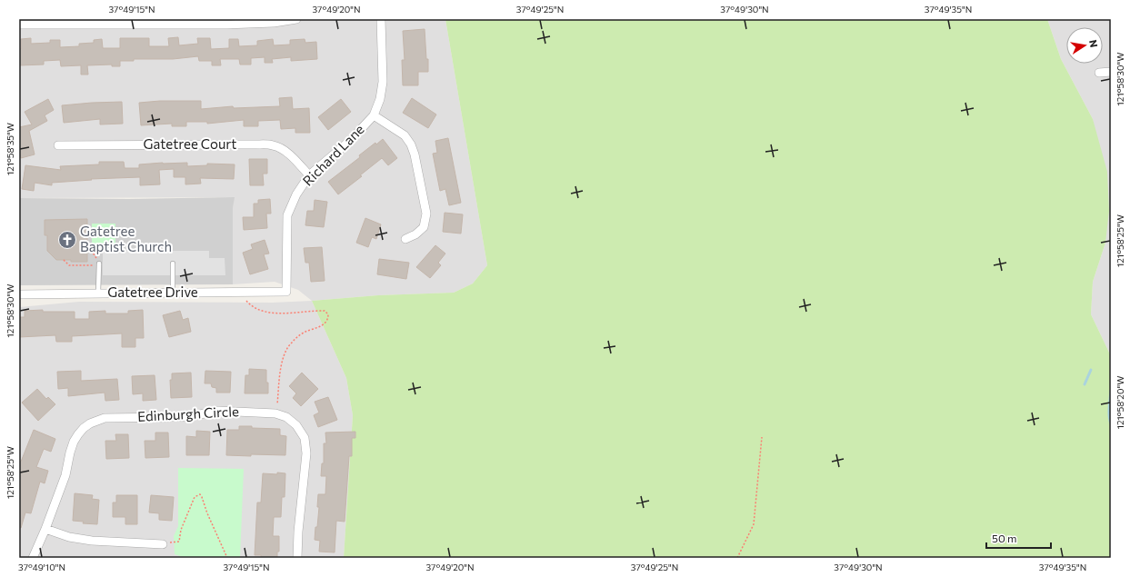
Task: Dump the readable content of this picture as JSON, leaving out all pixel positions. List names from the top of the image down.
{
  "streets": {
    "street": [
      "Gatetree Court",
      "Richard Lane",
      "Gatetree Drive",
      "Edinburgh Circle"
    ]
  },
  "crossings": [
    ["Gatetree Court", "Richard Lane"],
    ["Richard Lane", "Gatetree Drive"]
  ],
  "places": {
    "church": ["Gatetree Baptist Church"]
  },
  "scale_bar": "50 m",
  "north": "right",
  "coordinates": [
    "37°49'15\"N",
    "37°49'20\"N",
    "37°49'25\"N",
    "37°49'30\"N",
    "37°49'35\"N",
    "121°58'30\"W",
    "121°58'35\"W",
    "121°58'25\"W",
    "121°58'20\"W",
    "37°49'10\"N"
  ]
}
